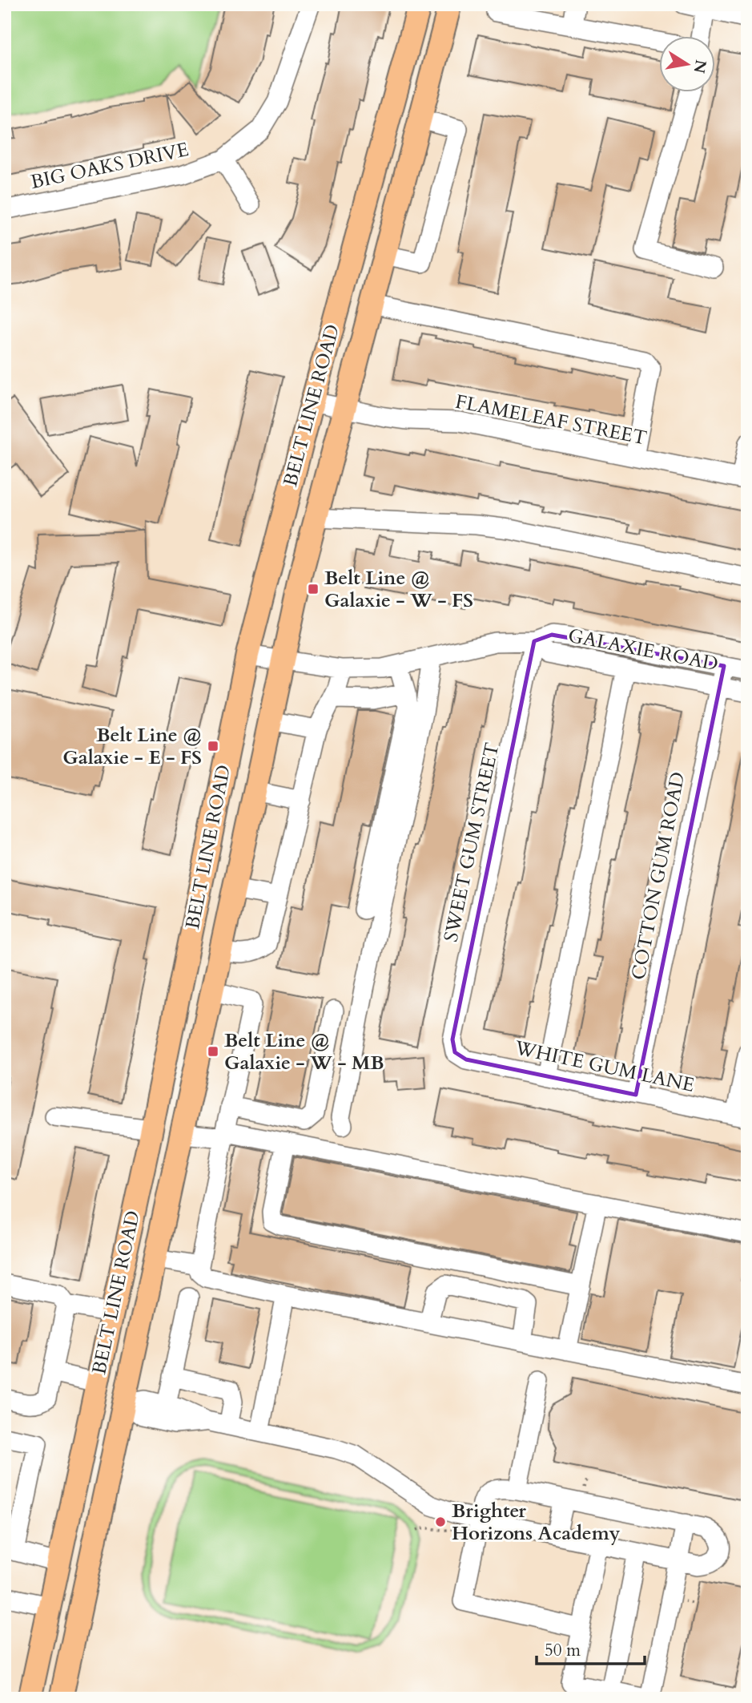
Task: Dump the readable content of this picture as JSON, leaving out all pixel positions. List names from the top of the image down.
{
  "streets": {
    "main road": ["BELT LINE ROAD"],
    "street": [
      "BIG OAKS DRIVE",
      "FLAMELEAF STREET",
      "GALAXIE ROAD",
      "SWEET GUM STREET",
      "COTTON GUM ROAD",
      "WHITE GUM LANE"
    ]
  },
  "crossings": [
    ["BELT LINE ROAD", "FLAMELEAF STREET"],
    ["BELT LINE ROAD", "GALAXIE ROAD"],
    ["GALAXIE ROAD", "SWEET GUM STREET"],
    ["GALAXIE ROAD", "COTTON GUM ROAD"],
    ["SWEET GUM STREET", "WHITE GUM LANE"],
    ["COTTON GUM ROAD", "WHITE GUM LANE"]
  ],
  "places": {
    "transit": ["Belt Line @ Galaxie - W - FS", "Belt Line @ Galaxie - E - FS", "Belt Line @ Galaxie - W - MB"],
    "other": ["Brighter Horizons Academy"]
  },
  "scale_bar": "50 m",
  "north": "right"
}
